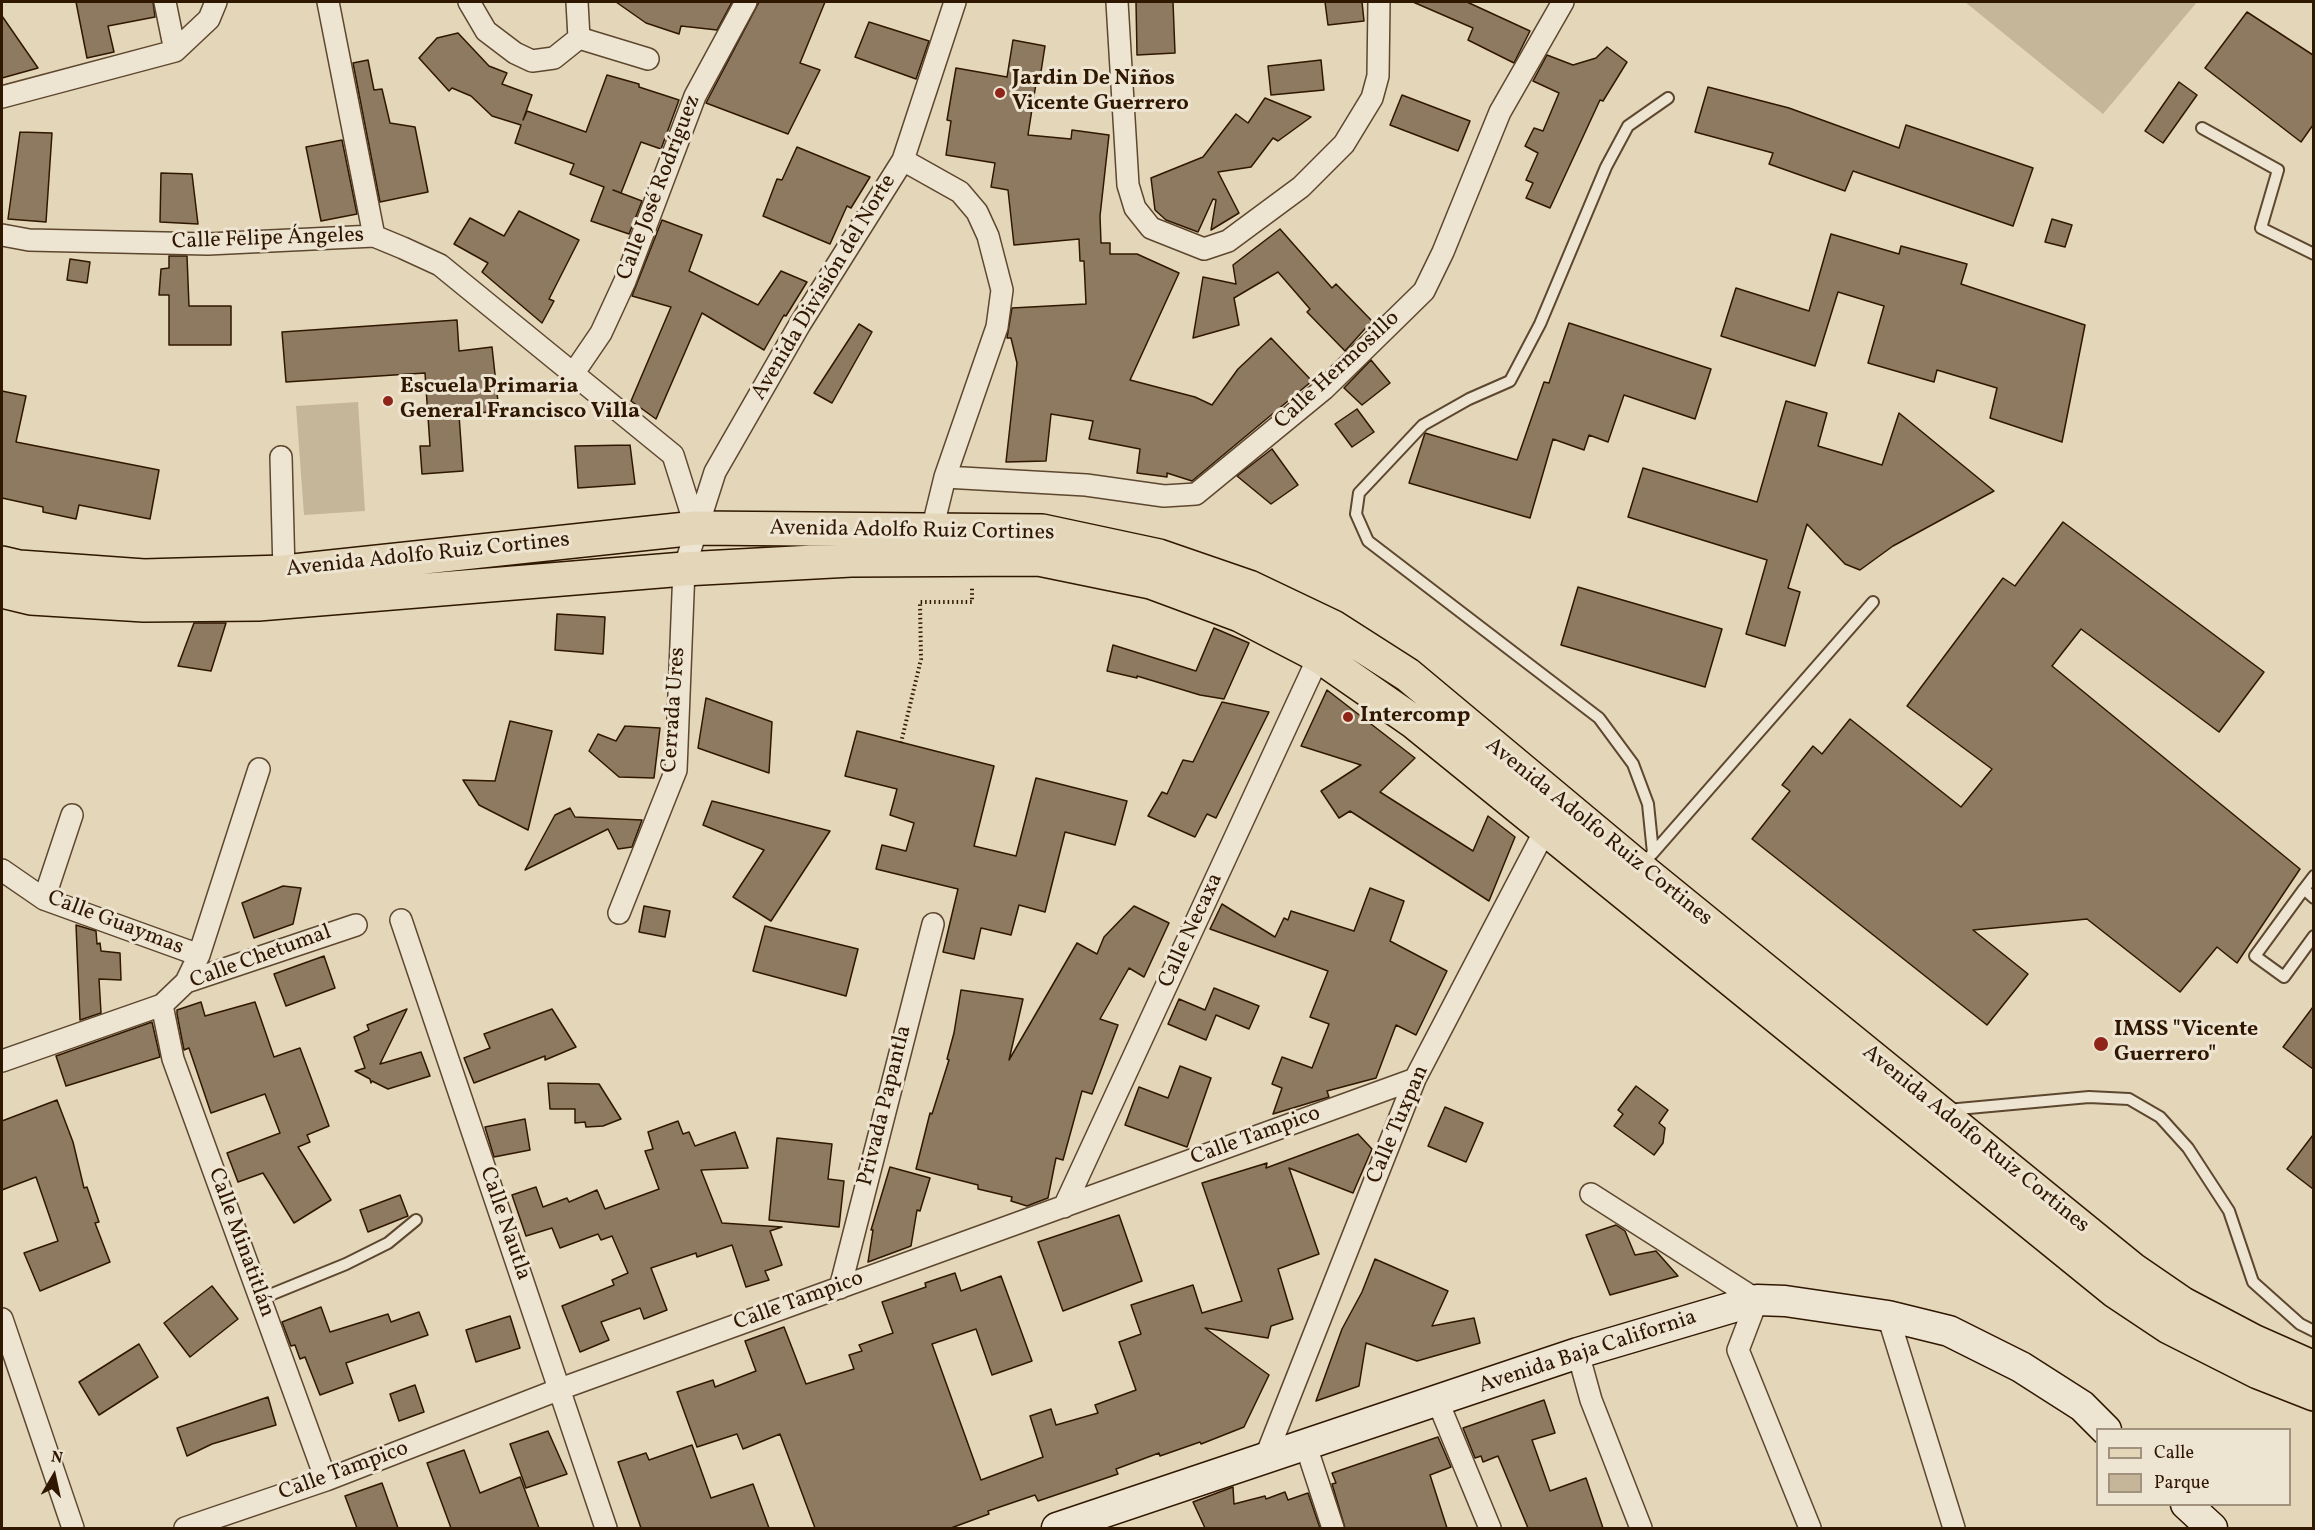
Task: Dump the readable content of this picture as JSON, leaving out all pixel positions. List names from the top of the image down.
{
  "streets": {
    "main road": ["Avenida Adolfo Ruiz Cortines", "Avenida Baja California"],
    "street": [
      "Calle José Rodríguez",
      "Calle Felipe Ángeles",
      "Avenida División del Norte",
      "Calle Hermosillo",
      "Cerrada Ures",
      "Calle Guaymas",
      "Calle Necaxa",
      "Calle Chetumal",
      "Privada Papantla",
      "Calle Tuxpan",
      "Calle Tampico",
      "Calle Nautla",
      "Calle Minatitlán"
    ]
  },
  "crossings": [
    ["Calle José Rodríguez", "Calle Felipe Ángeles"],
    ["Calle Felipe Ángeles", "Avenida División del Norte"],
    ["Calle Felipe Ángeles", "Avenida Adolfo Ruiz Cortines"],
    ["Avenida División del Norte", "Avenida Adolfo Ruiz Cortines"],
    ["Avenida División del Norte", "Cerrada Ures"],
    ["Avenida Adolfo Ruiz Cortines", "Cerrada Ures"],
    ["Avenida Adolfo Ruiz Cortines", "Calle Necaxa"],
    ["Avenida Adolfo Ruiz Cortines", "Calle Tuxpan"],
    ["Calle Necaxa", "Calle Tampico"],
    ["Calle Chetumal", "Calle Minatitlán"],
    ["Privada Papantla", "Calle Tampico"],
    ["Calle Tuxpan", "Calle Tampico"],
    ["Calle Tuxpan", "Avenida Baja California"],
    ["Calle Tampico", "Calle Nautla"],
    ["Calle Tampico", "Calle Minatitlán"]
  ],
  "places": [
    "Jardin De Niños Vicente Guerrero",
    "Escuela Primaria General Francisco Villa",
    "Intercomp",
    "IMSS \"Vicente Guerrero\""
  ],
  "legend": ["Calle", "Parque"],
  "north": "top"
}
